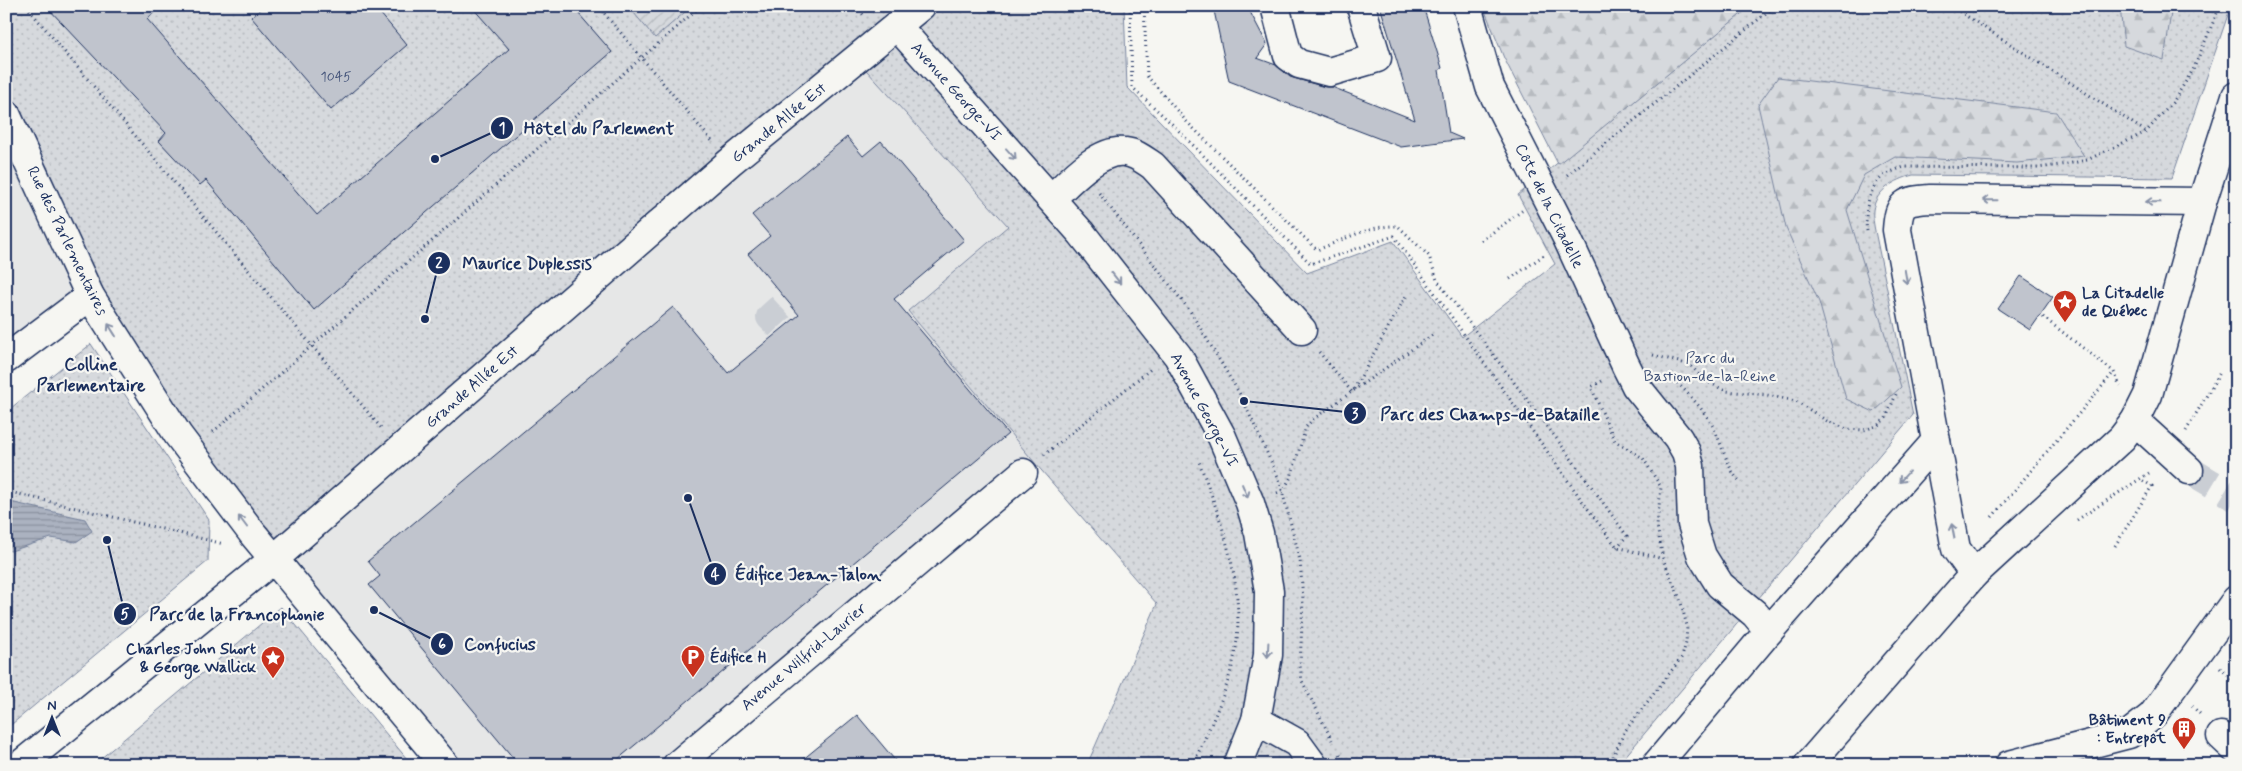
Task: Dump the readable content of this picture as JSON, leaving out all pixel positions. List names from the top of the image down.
{
  "streets": {
    "street": [
      "Avenue George-VI",
      "Grande Allée Est",
      "Côte de la Citadelle",
      "Rue des Parlementaires",
      "Avenue Wilfrid-Laurier"
    ]
  },
  "crossings": [
    ["Avenue George-VI", "Grande Allée Est"],
    ["Grande Allée Est", "Rue des Parlementaires"]
  ],
  "one_way": ["Avenue George-VI", "Rue des Parlementaires"],
  "districts": ["Colline Parlementaire"],
  "parks": ["Parc du Bastion-de-la-Reine"],
  "places": {
    "other": [
      "Hôtel du Parlement",
      "Maurice Duplessis",
      "Parc des Champs-de-Bataille",
      "Édifice Jean-Talon",
      "Parc de la Francophonie",
      "Confucius"
    ],
    "place": ["La Citadelle de Québec", "Charles John Short & George Wallick"],
    "parking": ["Édifice H"],
    "building": ["Bâtiment 9 : Entrepôt"]
  },
  "house_numbers": ["1045"],
  "north": "top"
}
